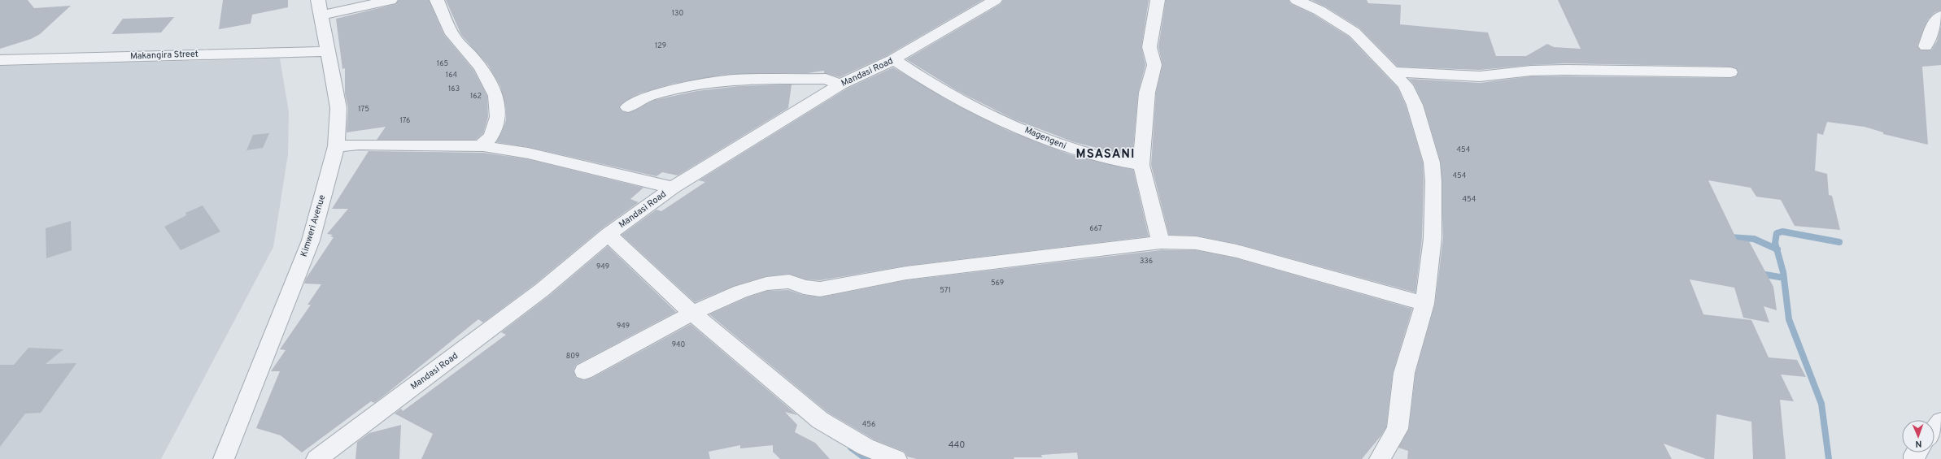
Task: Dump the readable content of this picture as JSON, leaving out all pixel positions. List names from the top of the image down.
{
  "streets": {
    "street": [
      "Makangira Street",
      "Mandasi Road",
      "Magengeni",
      "Kimweri Avenue"
    ]
  },
  "crossings": [
    ["Makangira Street", "Kimweri Avenue"],
    ["Mandasi Road", "Magengeni"]
  ],
  "districts": ["MSASANI"],
  "house_numbers": [
    "130",
    "129",
    "165",
    "164",
    "163",
    "162",
    "175",
    "176",
    "454",
    "454",
    "454",
    "667",
    "336",
    "949",
    "569",
    "571",
    "949",
    "940",
    "809",
    "456",
    "440"
  ],
  "north": "bottom"
}
